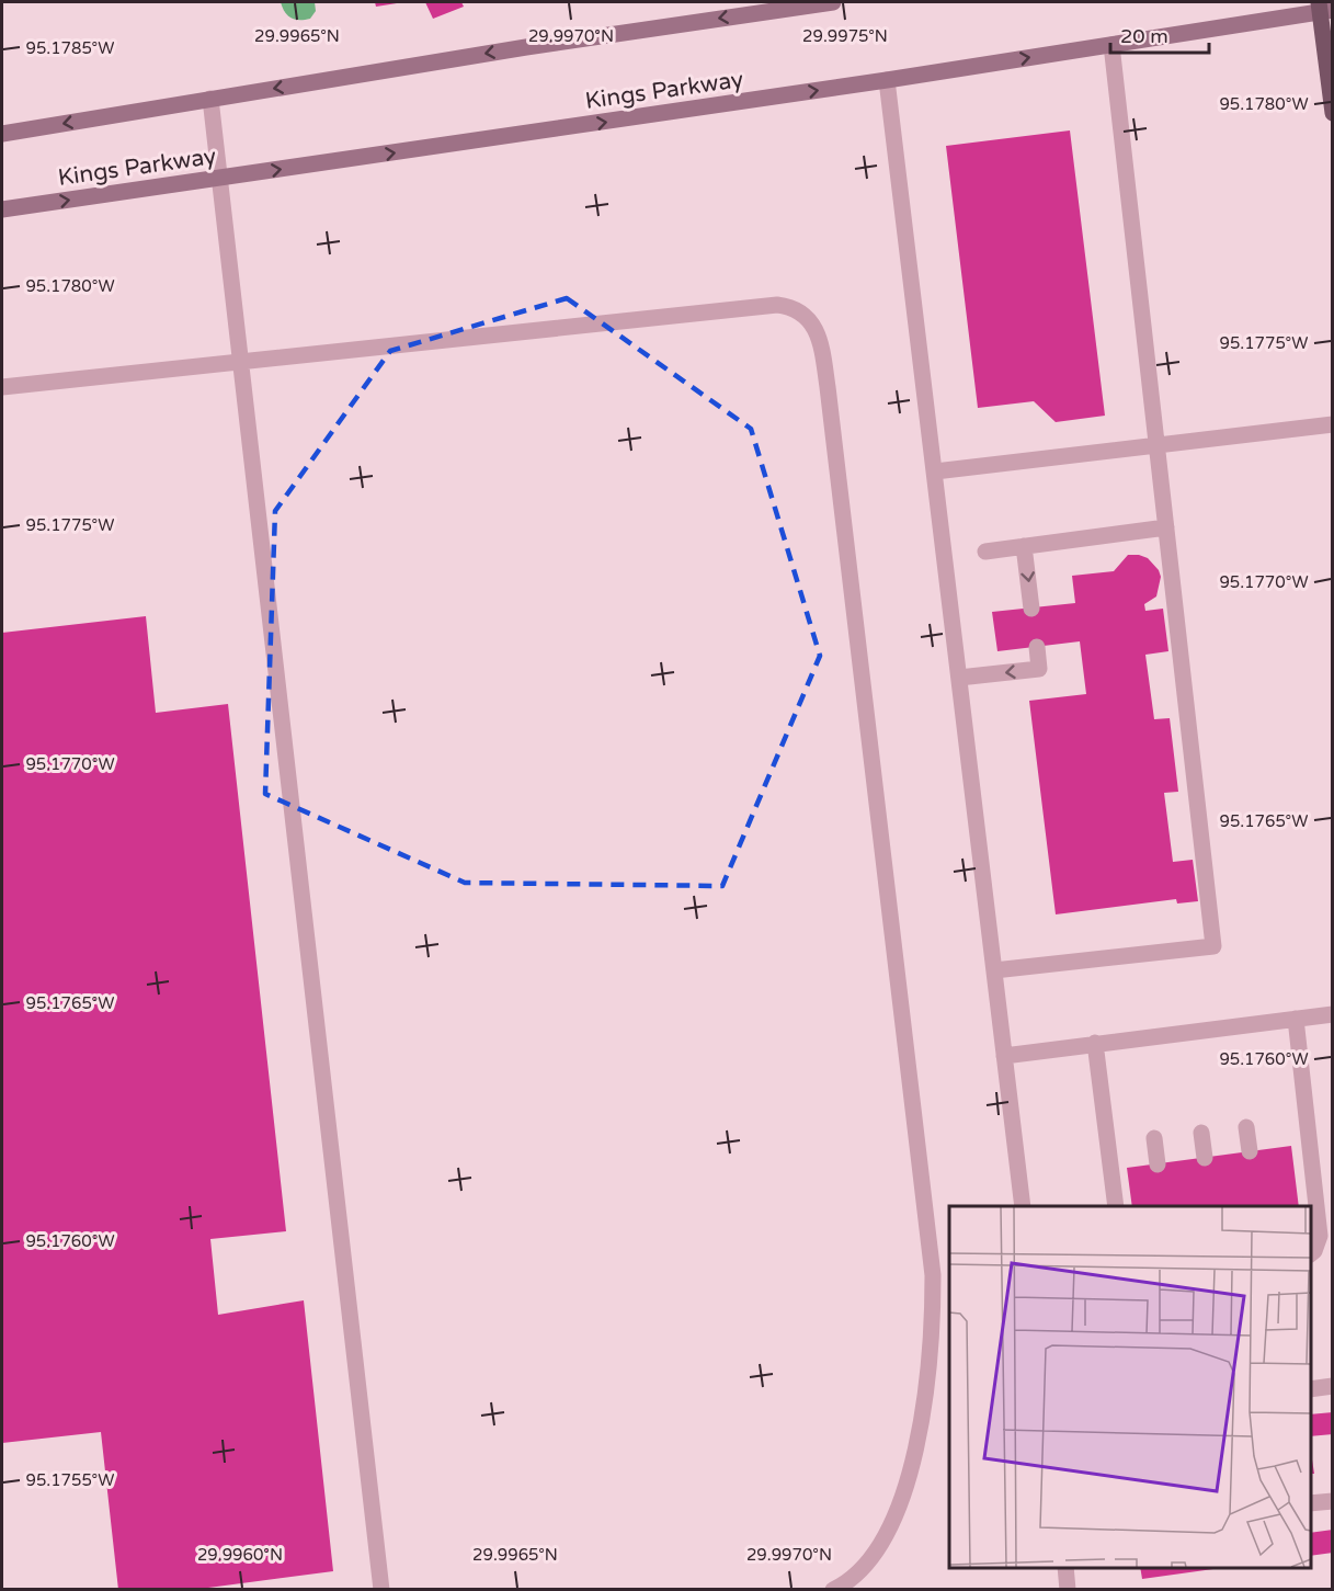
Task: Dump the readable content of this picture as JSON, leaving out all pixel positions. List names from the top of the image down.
{
  "streets": {
    "street": ["Kings Parkway"]
  },
  "scale_bar": "20 m",
  "coordinates": [
    "29.9965°N",
    "29.9970°N",
    "29.9975°N",
    "95.1785°W",
    "95.1780°W",
    "95.1775°W",
    "95.1770°W",
    "95.1765°W",
    "95.1760°W",
    "95.1755°W",
    "29.9960°N"
  ]
}
